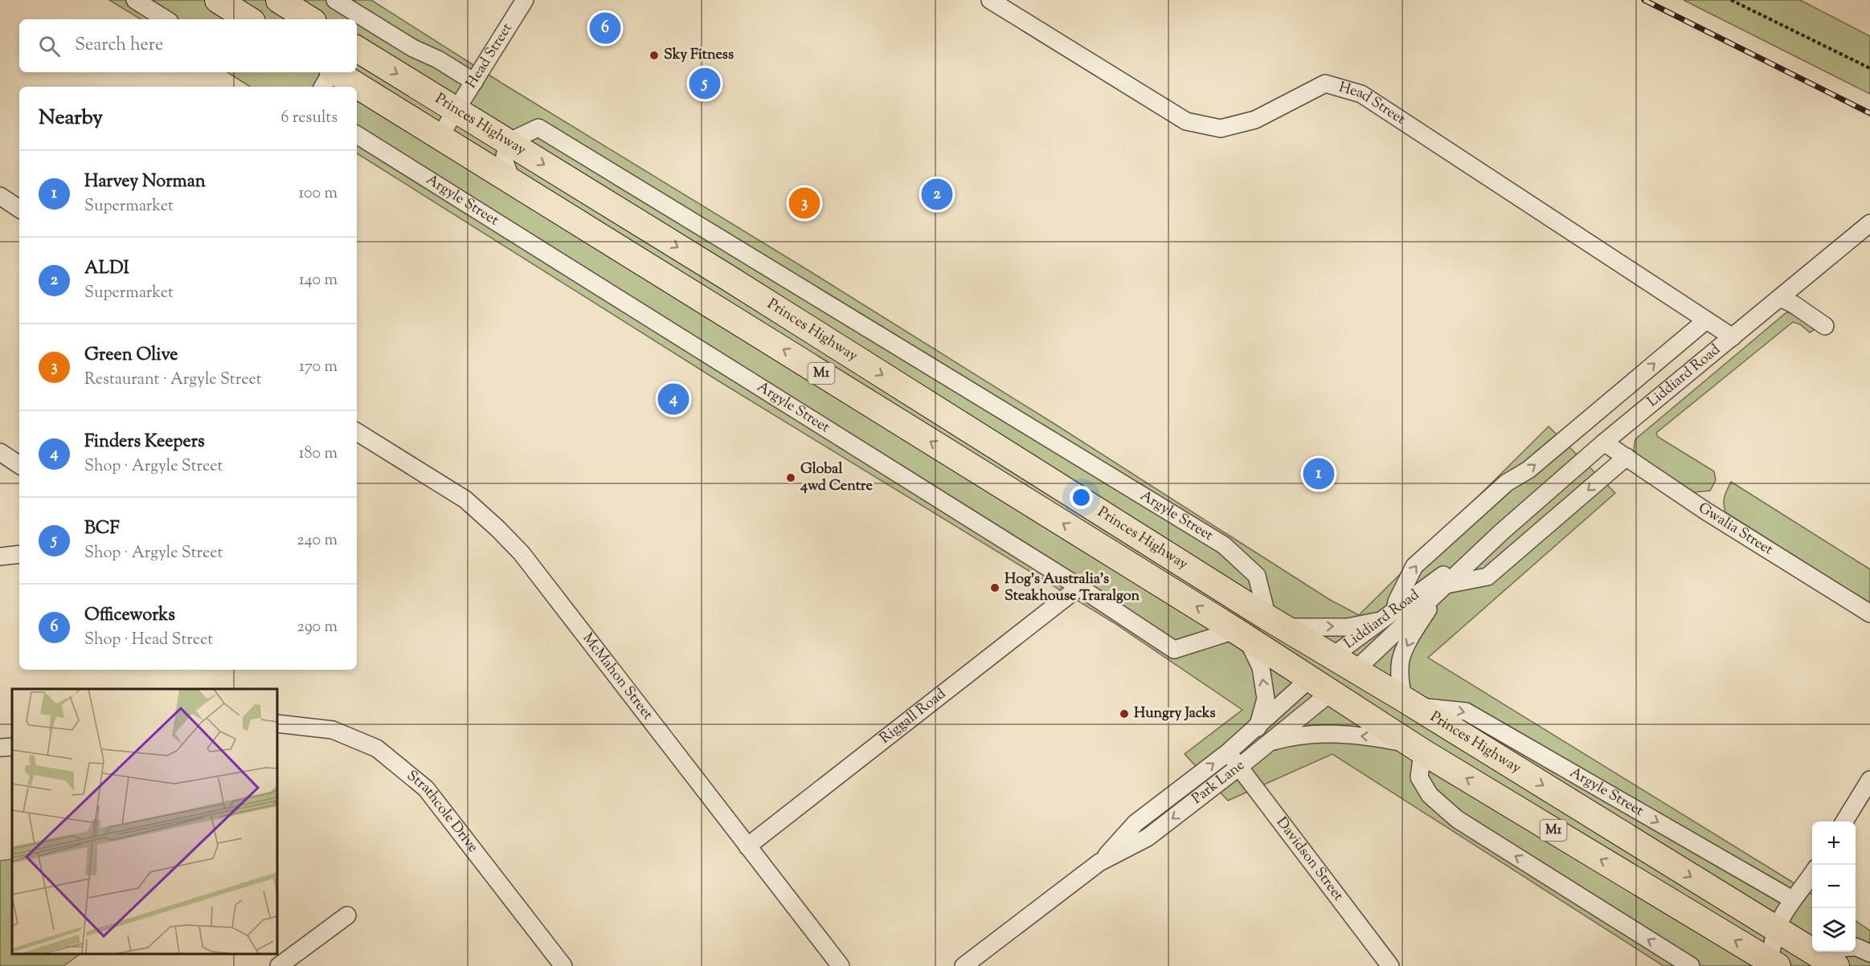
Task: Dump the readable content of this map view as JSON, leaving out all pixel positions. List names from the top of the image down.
{
  "streets": {
    "highway": ["Princes Highway", "M1"],
    "street": [
      "Head Street",
      "Argyle Street",
      "Liddiard Road",
      "Gwalia Street",
      "McMahon Street",
      "Riggall Road",
      "Park Lane",
      "Strathcole Drive",
      "Davidson Street"
    ]
  },
  "crossings": [
    ["Head Street", "Princes Highway"],
    ["Head Street", "Liddiard Road"],
    ["Princes Highway", "Argyle Street"],
    ["Princes Highway", "Liddiard Road"],
    ["Princes Highway", "Park Lane"],
    ["Argyle Street", "Riggall Road"],
    ["Liddiard Road", "Gwalia Street"],
    ["McMahon Street", "Riggall Road"],
    ["Park Lane", "Davidson Street"]
  ],
  "places": [
    "Sky Fitness",
    "Global 4wd Centre",
    "Hog's Australia's Steakhouse Traralgon",
    "Hungry Jacks"
  ],
  "page": {
    "pins": [
      "6",
      "5",
      "2",
      "3",
      "4",
      "1"
    ],
    "search": "Search here",
    "heading": ["Nearby", "6 results"],
    "list": [
      {
        "mark": "1",
        "name": "Harvey Norman",
        "note": "Supermarket",
        "value": "100 m"
      },
      {
        "mark": "2",
        "name": "ALDI",
        "note": "Supermarket",
        "value": "140 m"
      },
      {
        "mark": "3",
        "name": "Green Olive",
        "note": "Restaurant · Argyle Street",
        "value": "170 m"
      },
      {
        "mark": "4",
        "name": "Finders Keepers",
        "note": "Shop · Argyle Street",
        "value": "180 m"
      },
      {
        "mark": "5",
        "name": "BCF",
        "note": "Shop · Argyle Street",
        "value": "240 m"
      },
      {
        "mark": "6",
        "name": "Officeworks",
        "note": "Shop · Head Street",
        "value": "290 m"
      }
    ],
    "map_buttons": ["+", "−"]
  }
}
